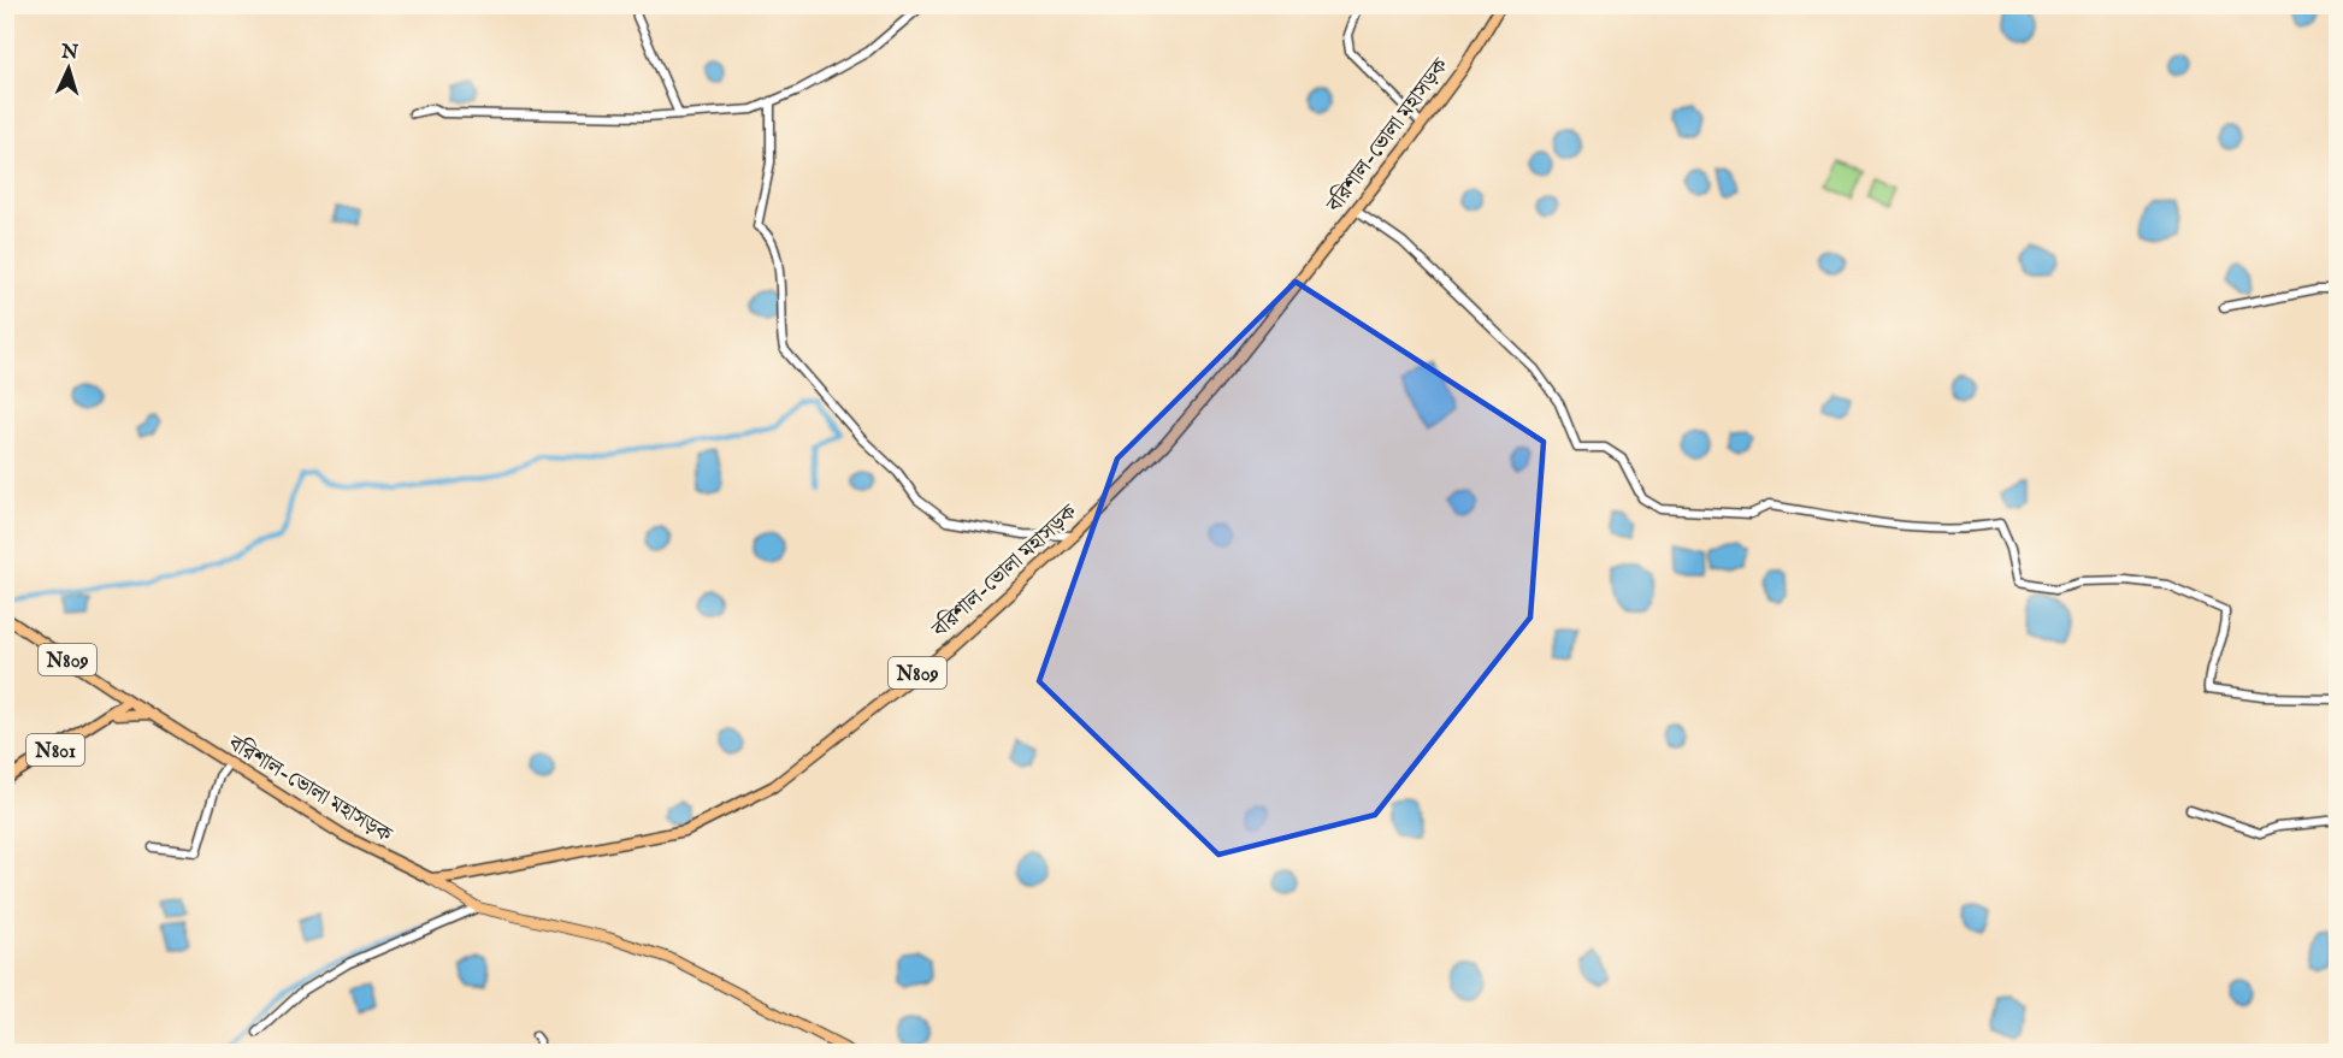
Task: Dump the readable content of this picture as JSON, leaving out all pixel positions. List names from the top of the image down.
{
  "streets": {
    "highway": ["বরিশাল-ভোলা মহাসড়ক", "N809", "N801"]
  },
  "crossings": [
    ["বরিশাল-ভোলা মহাসড়ক", "N801"]
  ],
  "north": "top"
}
